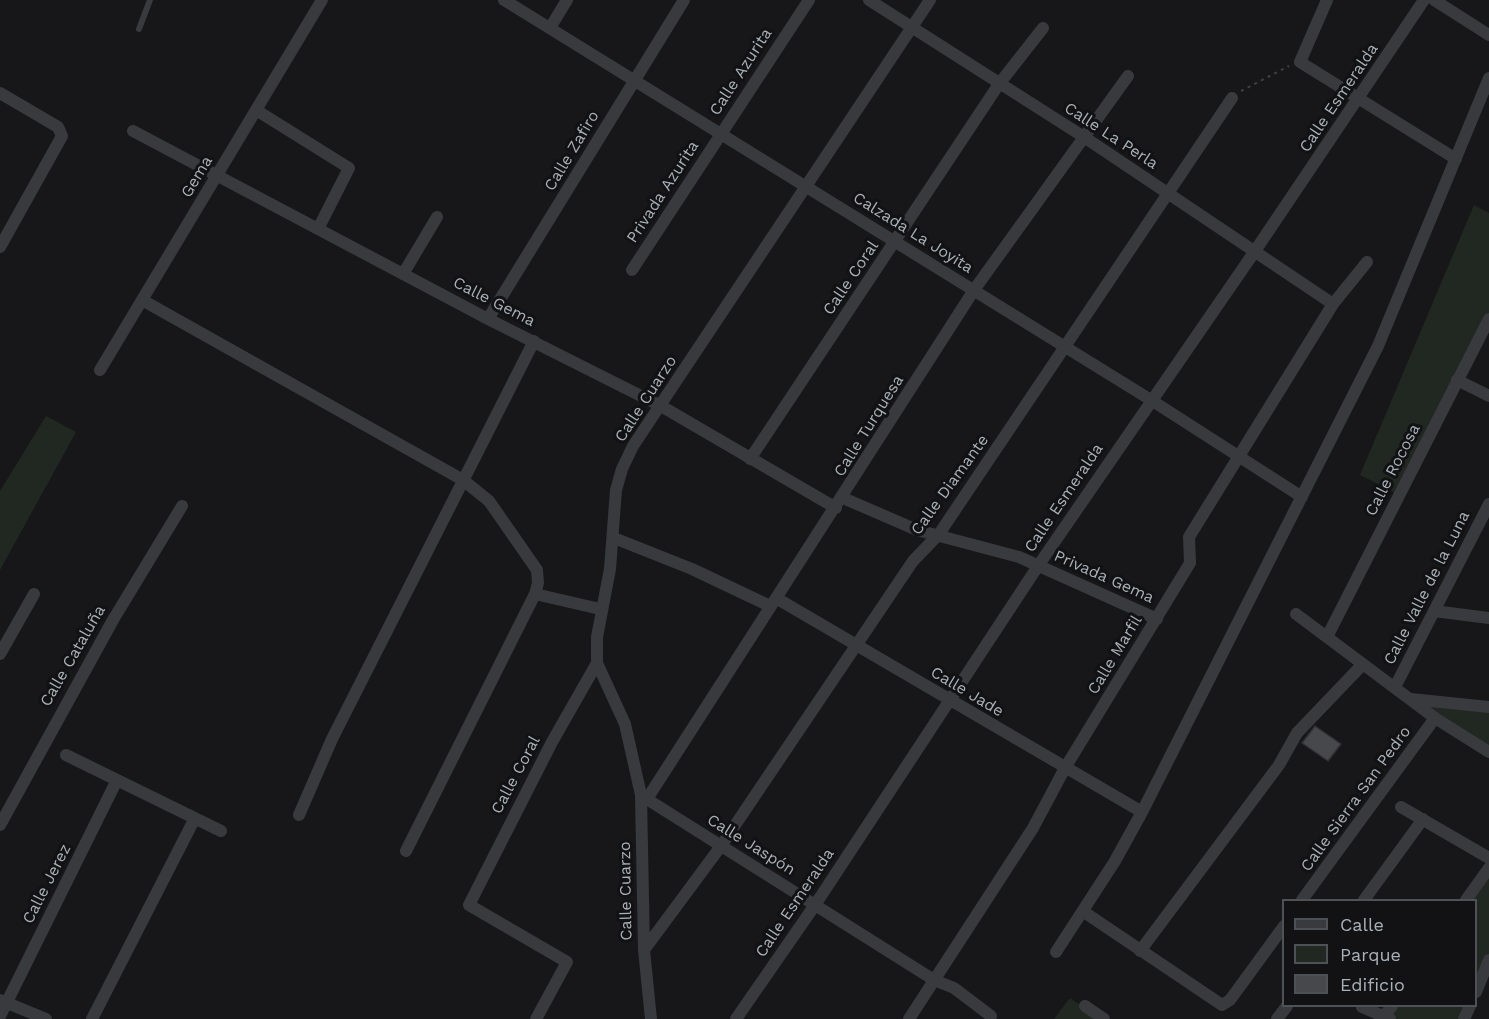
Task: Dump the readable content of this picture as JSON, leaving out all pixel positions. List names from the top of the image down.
{
  "streets": {
    "street": [
      "Calle Azurita",
      "Calle Esmeralda",
      "Calle La Perla",
      "Calle Zafiro",
      "Gema",
      "Privada Azurita",
      "Calzada La Joyita",
      "Calle Coral",
      "Calle Gema",
      "Calle Cuarzo",
      "Calle Turquesa",
      "Calle Rocosa",
      "Calle Diamante",
      "Privada Gema",
      "Calle Valle de la Luna",
      "Calle Marfil",
      "Calle Cataluña",
      "Calle Jade",
      "Calle Sierra San Pedro",
      "Calle Jaspón",
      "Calle Jerez"
    ]
  },
  "crossings": [
    ["Calle Azurita", "Privada Azurita"],
    ["Calle Azurita", "Calzada La Joyita"],
    ["Calle Esmeralda", "Calle La Perla"],
    ["Calle Esmeralda", "Calzada La Joyita"],
    ["Calle Esmeralda", "Calle Gema"],
    ["Calle Esmeralda", "Privada Gema"],
    ["Calle Esmeralda", "Calle Jade"],
    ["Calle Esmeralda", "Calle Jaspón"],
    ["Calle La Perla", "Calle Coral"],
    ["Calle La Perla", "Calle Cuarzo"],
    ["Calle La Perla", "Calle Turquesa"],
    ["Calle La Perla", "Calle Diamante"],
    ["Calle La Perla", "Calle Marfil"],
    ["Calle Zafiro", "Calzada La Joyita"],
    ["Calle Zafiro", "Calle Gema"],
    ["Gema", "Calle Gema"],
    ["Privada Azurita", "Calzada La Joyita"],
    ["Calzada La Joyita", "Calle Coral"],
    ["Calzada La Joyita", "Calle Cuarzo"],
    ["Calzada La Joyita", "Calle Turquesa"],
    ["Calzada La Joyita", "Calle Diamante"],
    ["Calzada La Joyita", "Calle Marfil"],
    ["Calle Coral", "Calle Gema"],
    ["Calle Coral", "Calle Cuarzo"],
    ["Calle Gema", "Calle Cuarzo"],
    ["Calle Gema", "Calle Turquesa"],
    ["Calle Gema", "Calle Diamante"],
    ["Calle Gema", "Privada Gema"],
    ["Calle Cuarzo", "Calle Turquesa"],
    ["Calle Cuarzo", "Calle Diamante"],
    ["Calle Cuarzo", "Calle Jade"],
    ["Calle Cuarzo", "Calle Jaspón"],
    ["Calle Turquesa", "Calle Jade"],
    ["Calle Turquesa", "Calle Jaspón"],
    ["Calle Diamante", "Calle Jade"],
    ["Calle Diamante", "Calle Jaspón"],
    ["Privada Gema", "Calle Marfil"],
    ["Calle Marfil", "Calle Jade"],
    ["Calle Marfil", "Calle Jaspón"]
  ],
  "legend": ["Calle", "Parque", "Edificio"]
}
